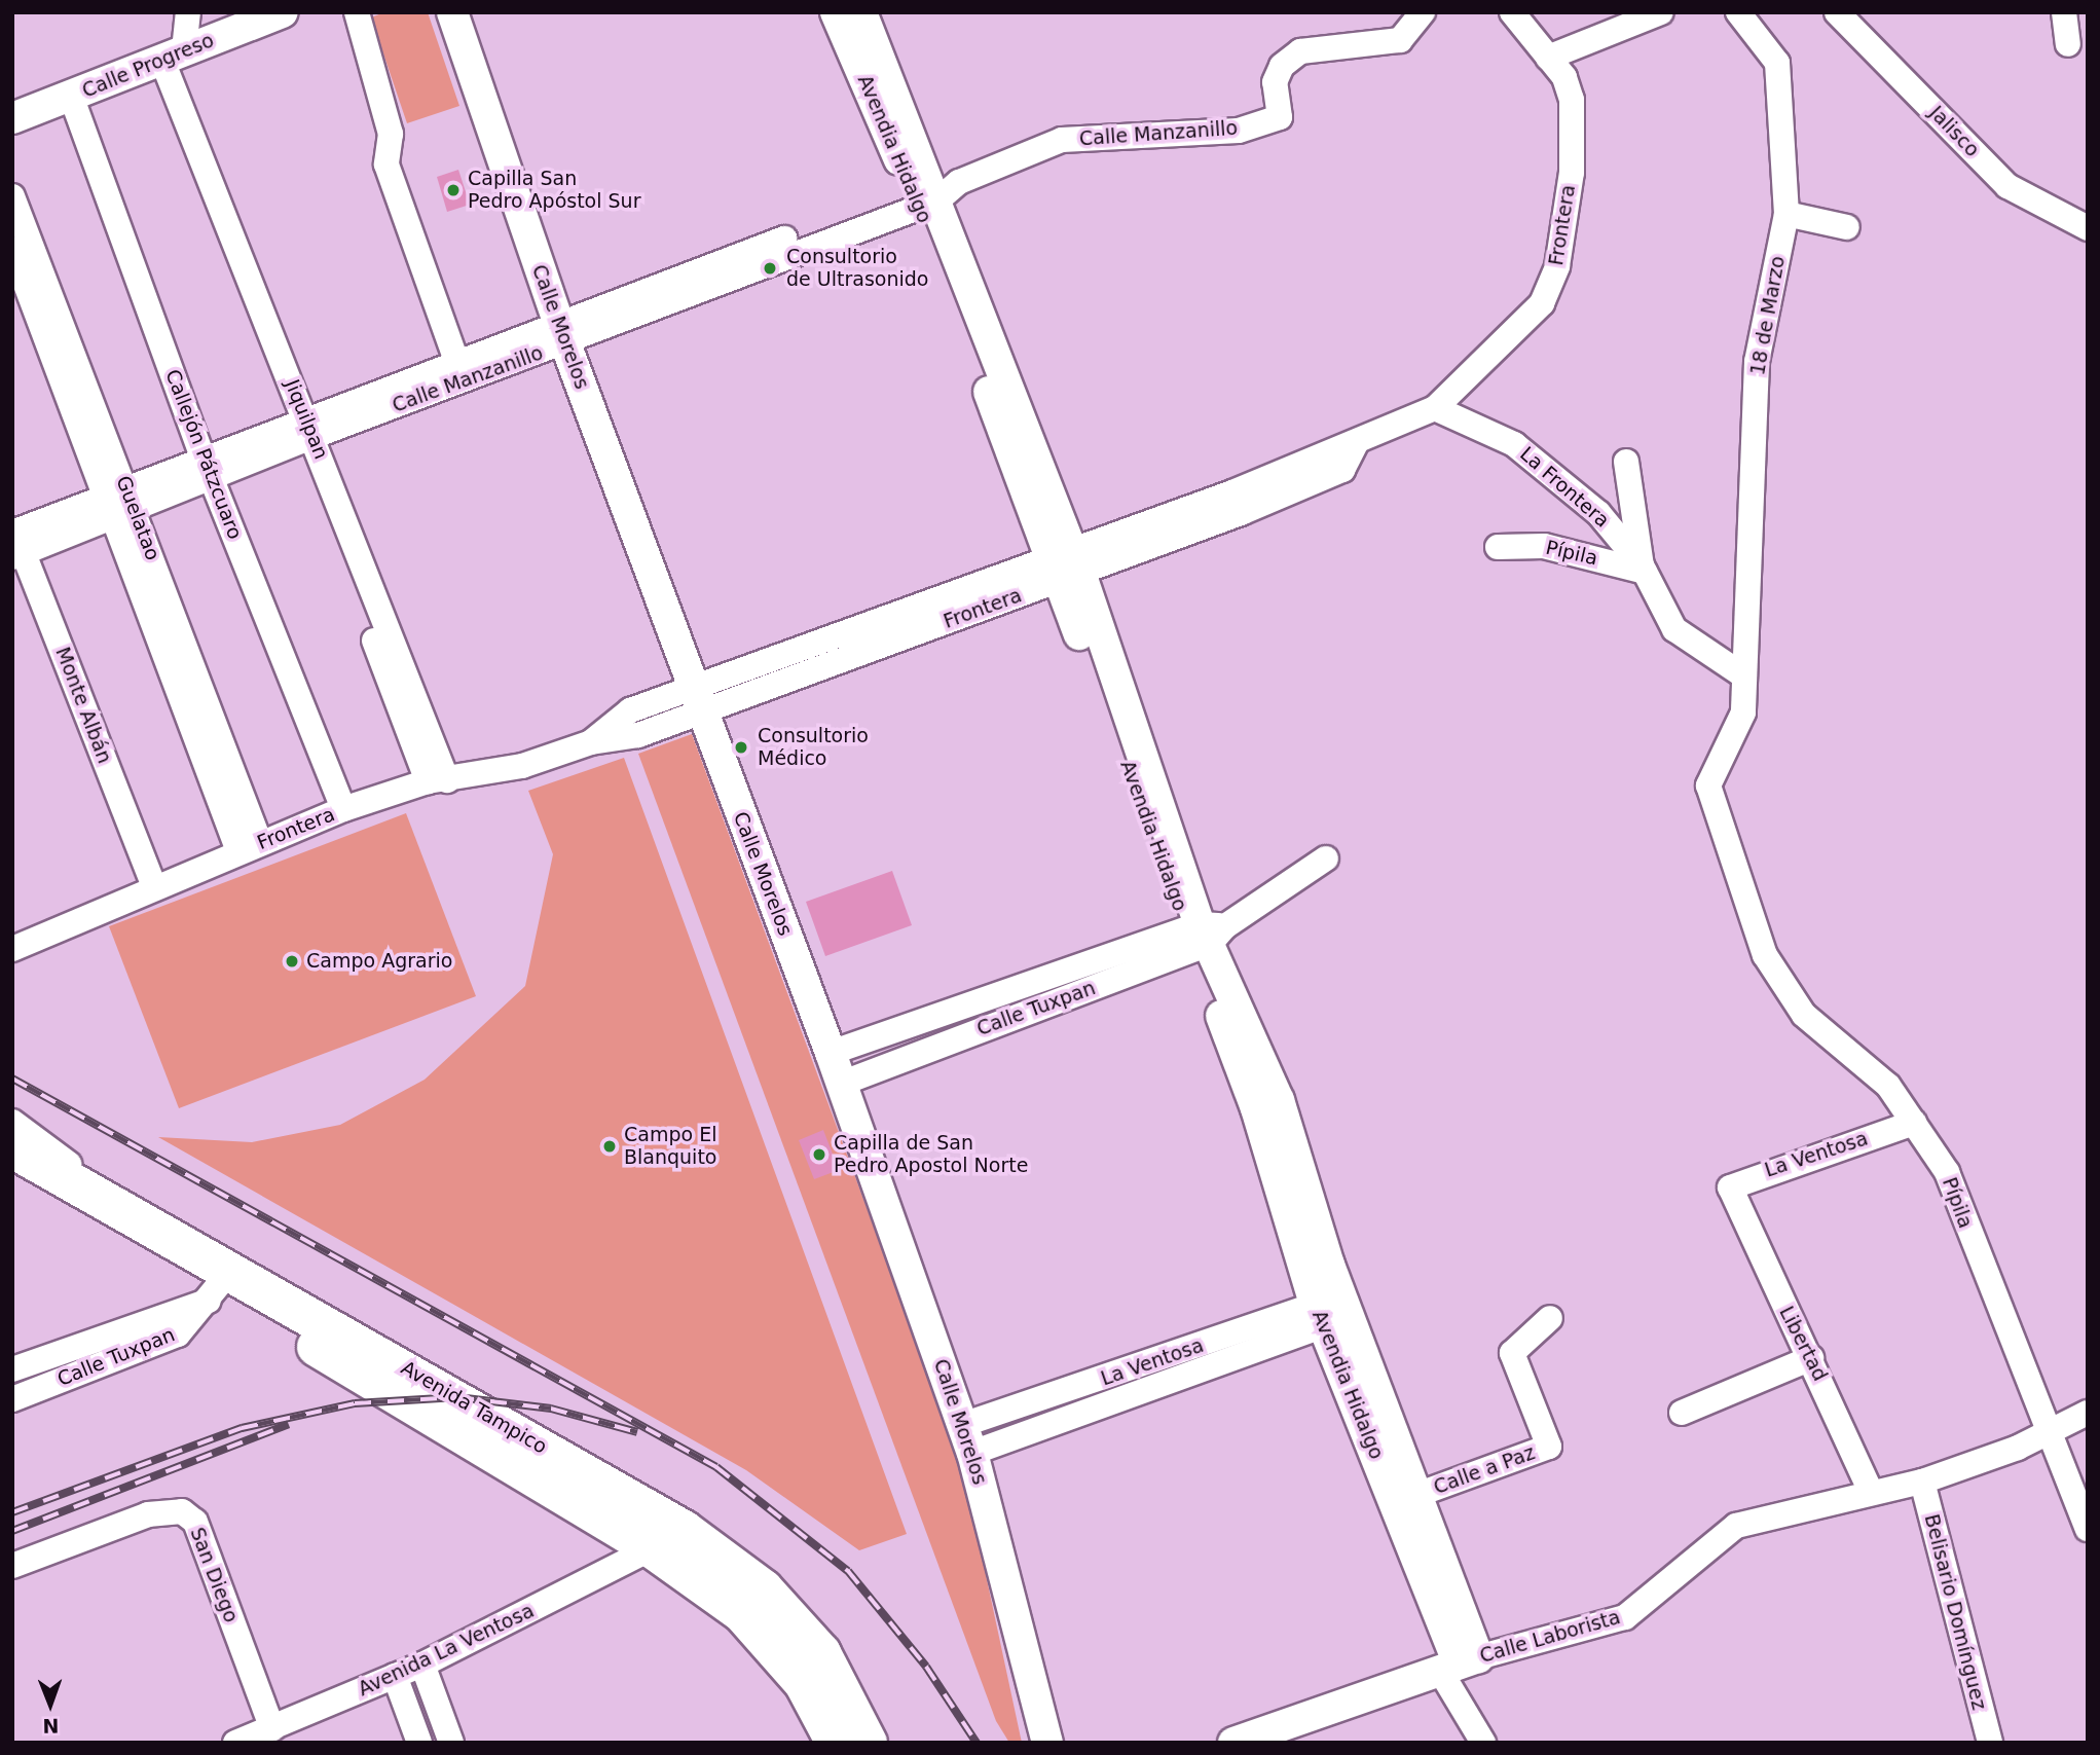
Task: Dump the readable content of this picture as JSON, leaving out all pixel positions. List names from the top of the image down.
{
  "streets": {
    "main road": ["Avenida Tampico"],
    "street": [
      "Calle Progreso",
      "Jalisco",
      "Calle Manzanillo",
      "Avendia Hidalgo",
      "Frontera",
      "18 de Marzo",
      "Calle Morelos",
      "Jiquilpan",
      "Callejón Pátzcuaro",
      "La Frontera",
      "Guelatao",
      "Pípila",
      "Monte Albán",
      "Calle Tuxpan",
      "La Ventosa",
      "Libertad",
      "Calle a Paz",
      "San Diego",
      "Belisario Domínguez",
      "Calle Laborista",
      "Avenida La Ventosa"
    ]
  },
  "crossings": [
    ["Calle Progreso", "Jiquilpan"],
    ["Calle Progreso", "Callejón Pátzcuaro"],
    ["Calle Manzanillo", "Avendia Hidalgo"],
    ["Calle Manzanillo", "Calle Morelos"],
    ["Calle Manzanillo", "Jiquilpan"],
    ["Calle Manzanillo", "Callejón Pátzcuaro"],
    ["Calle Manzanillo", "Guelatao"],
    ["Calle Manzanillo", "Monte Albán"],
    ["Avendia Hidalgo", "Frontera"],
    ["Avendia Hidalgo", "Calle Tuxpan"],
    ["Avendia Hidalgo", "La Ventosa"],
    ["Avendia Hidalgo", "Calle a Paz"],
    ["Avendia Hidalgo", "Calle Laborista"],
    ["Frontera", "Calle Morelos"],
    ["Frontera", "Jiquilpan"],
    ["Frontera", "Callejón Pátzcuaro"],
    ["Frontera", "La Frontera"],
    ["Frontera", "Guelatao"],
    ["Frontera", "Monte Albán"],
    ["18 de Marzo", "Pípila"],
    ["Calle Morelos", "Calle Tuxpan"],
    ["Calle Morelos", "La Ventosa"],
    ["La Frontera", "Pípila"],
    ["Pípila", "La Ventosa"],
    ["Pípila", "Calle Laborista"],
    ["Calle Tuxpan", "Avenida Tampico"],
    ["La Ventosa", "Libertad"],
    ["Libertad", "Calle Laborista"],
    ["Avenida Tampico", "Avenida La Ventosa"],
    ["San Diego", "Avenida La Ventosa"],
    ["Belisario Domínguez", "Calle Laborista"]
  ],
  "places": [
    "Capilla San Pedro Apóstol Sur",
    "Consultorio de Ultrasonido",
    "Consultorio Médico",
    "Campo Agrario",
    "Campo El Blanquito",
    "Capilla de San Pedro Apostol Norte"
  ],
  "north": "bottom"
}
